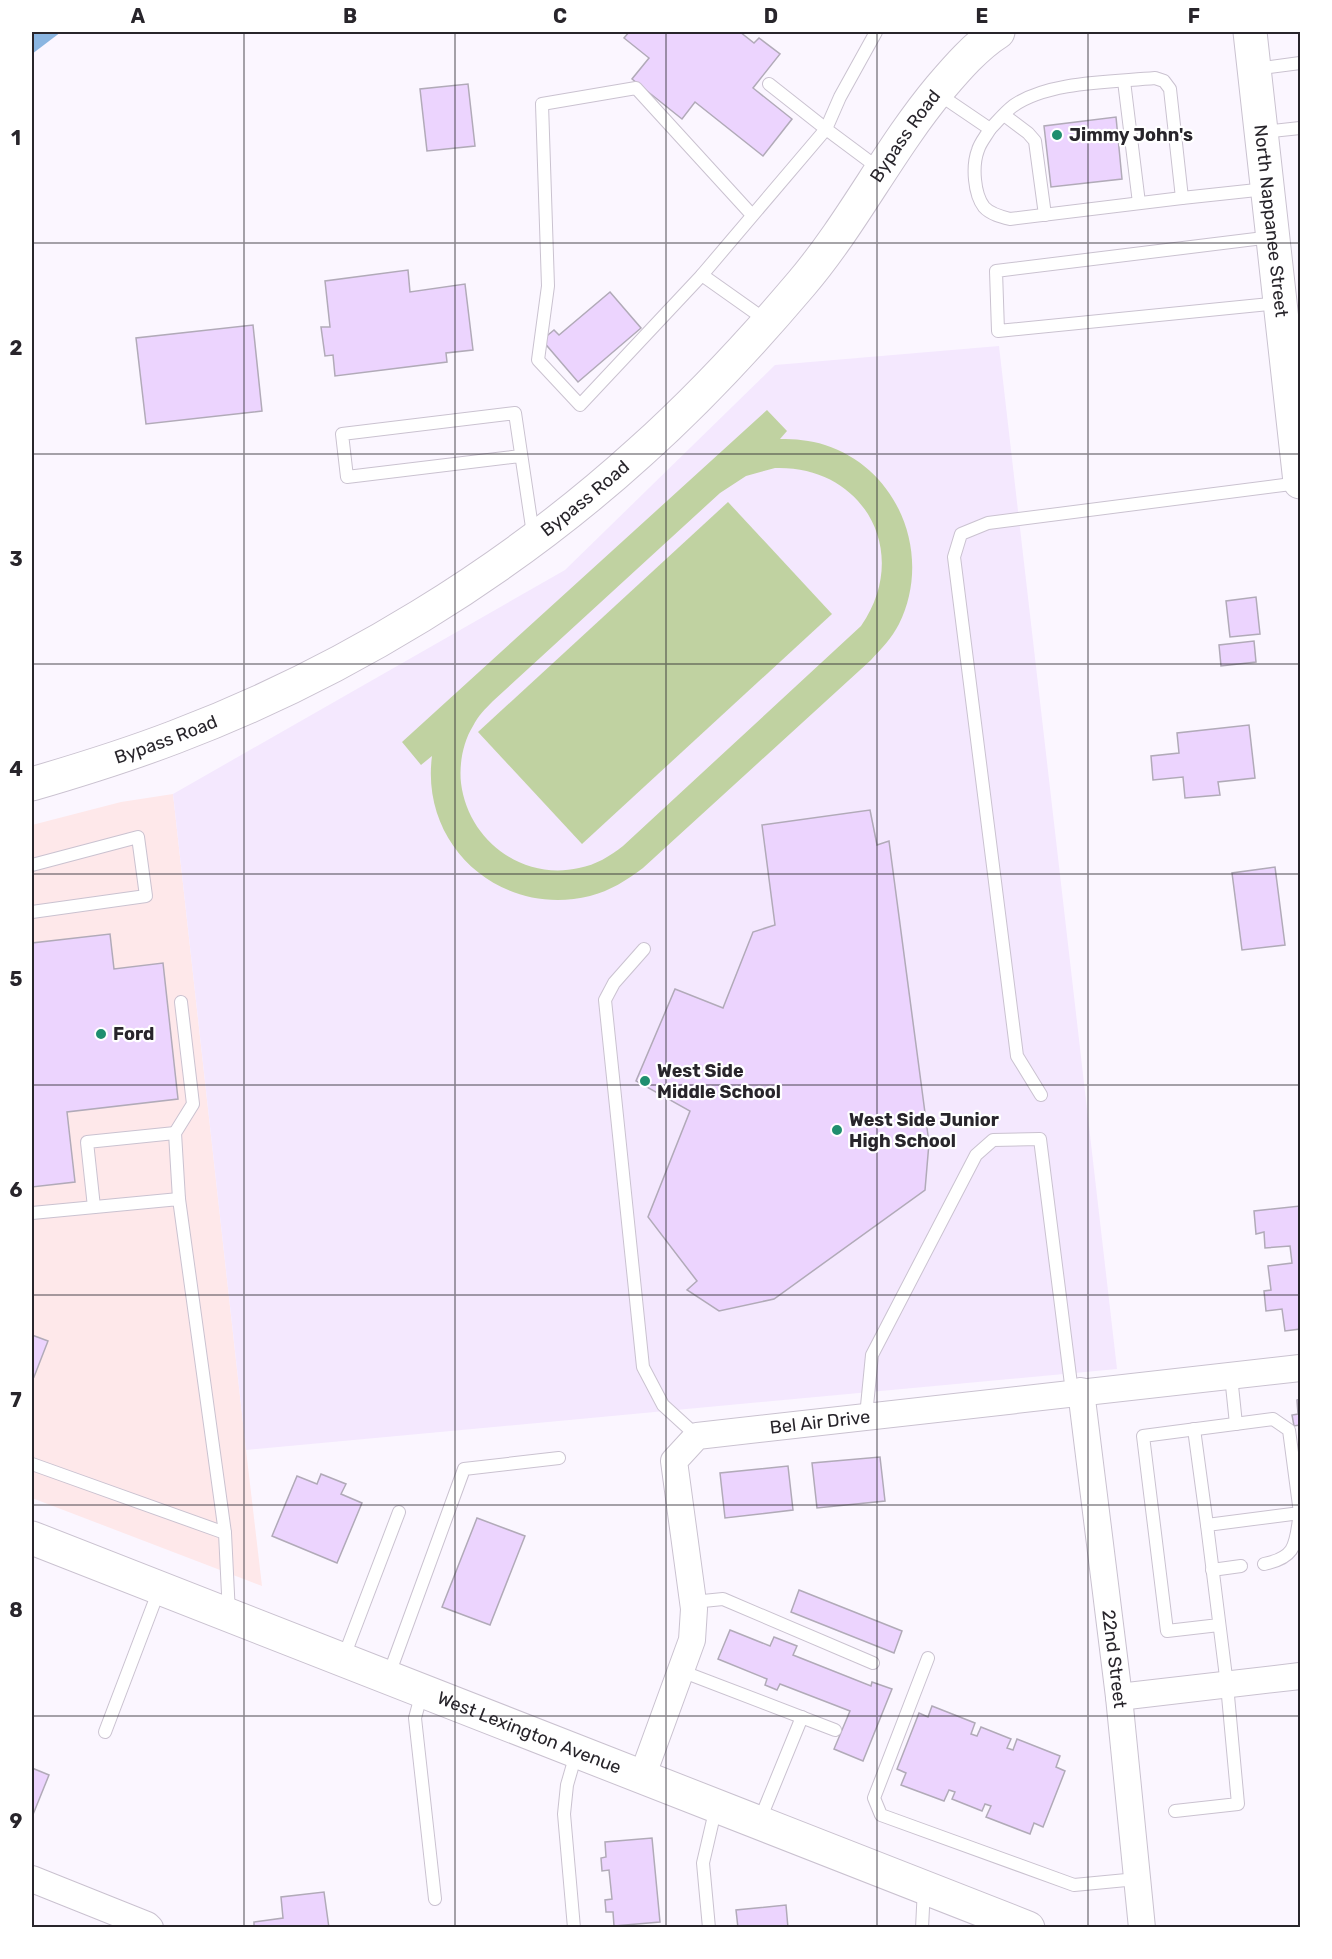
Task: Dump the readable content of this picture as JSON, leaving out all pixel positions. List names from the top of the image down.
{
  "streets": {
    "main road": ["Bypass Road", "North Nappanee Street", "West Lexington Avenue"],
    "street": ["Bel Air Drive", "22nd Street"]
  },
  "crossings": [
    ["Bel Air Drive", "22nd Street"]
  ],
  "places": [
    "Jimmy John's",
    "Ford",
    "West Side Middle School",
    "West Side Junior High School"
  ],
  "grid": {
    "columns": [
      "A",
      "B",
      "C",
      "D",
      "E",
      "F"
    ],
    "rows": [
      "1",
      "2",
      "3",
      "4",
      "5",
      "6",
      "7",
      "8",
      "9"
    ]
  }
}
